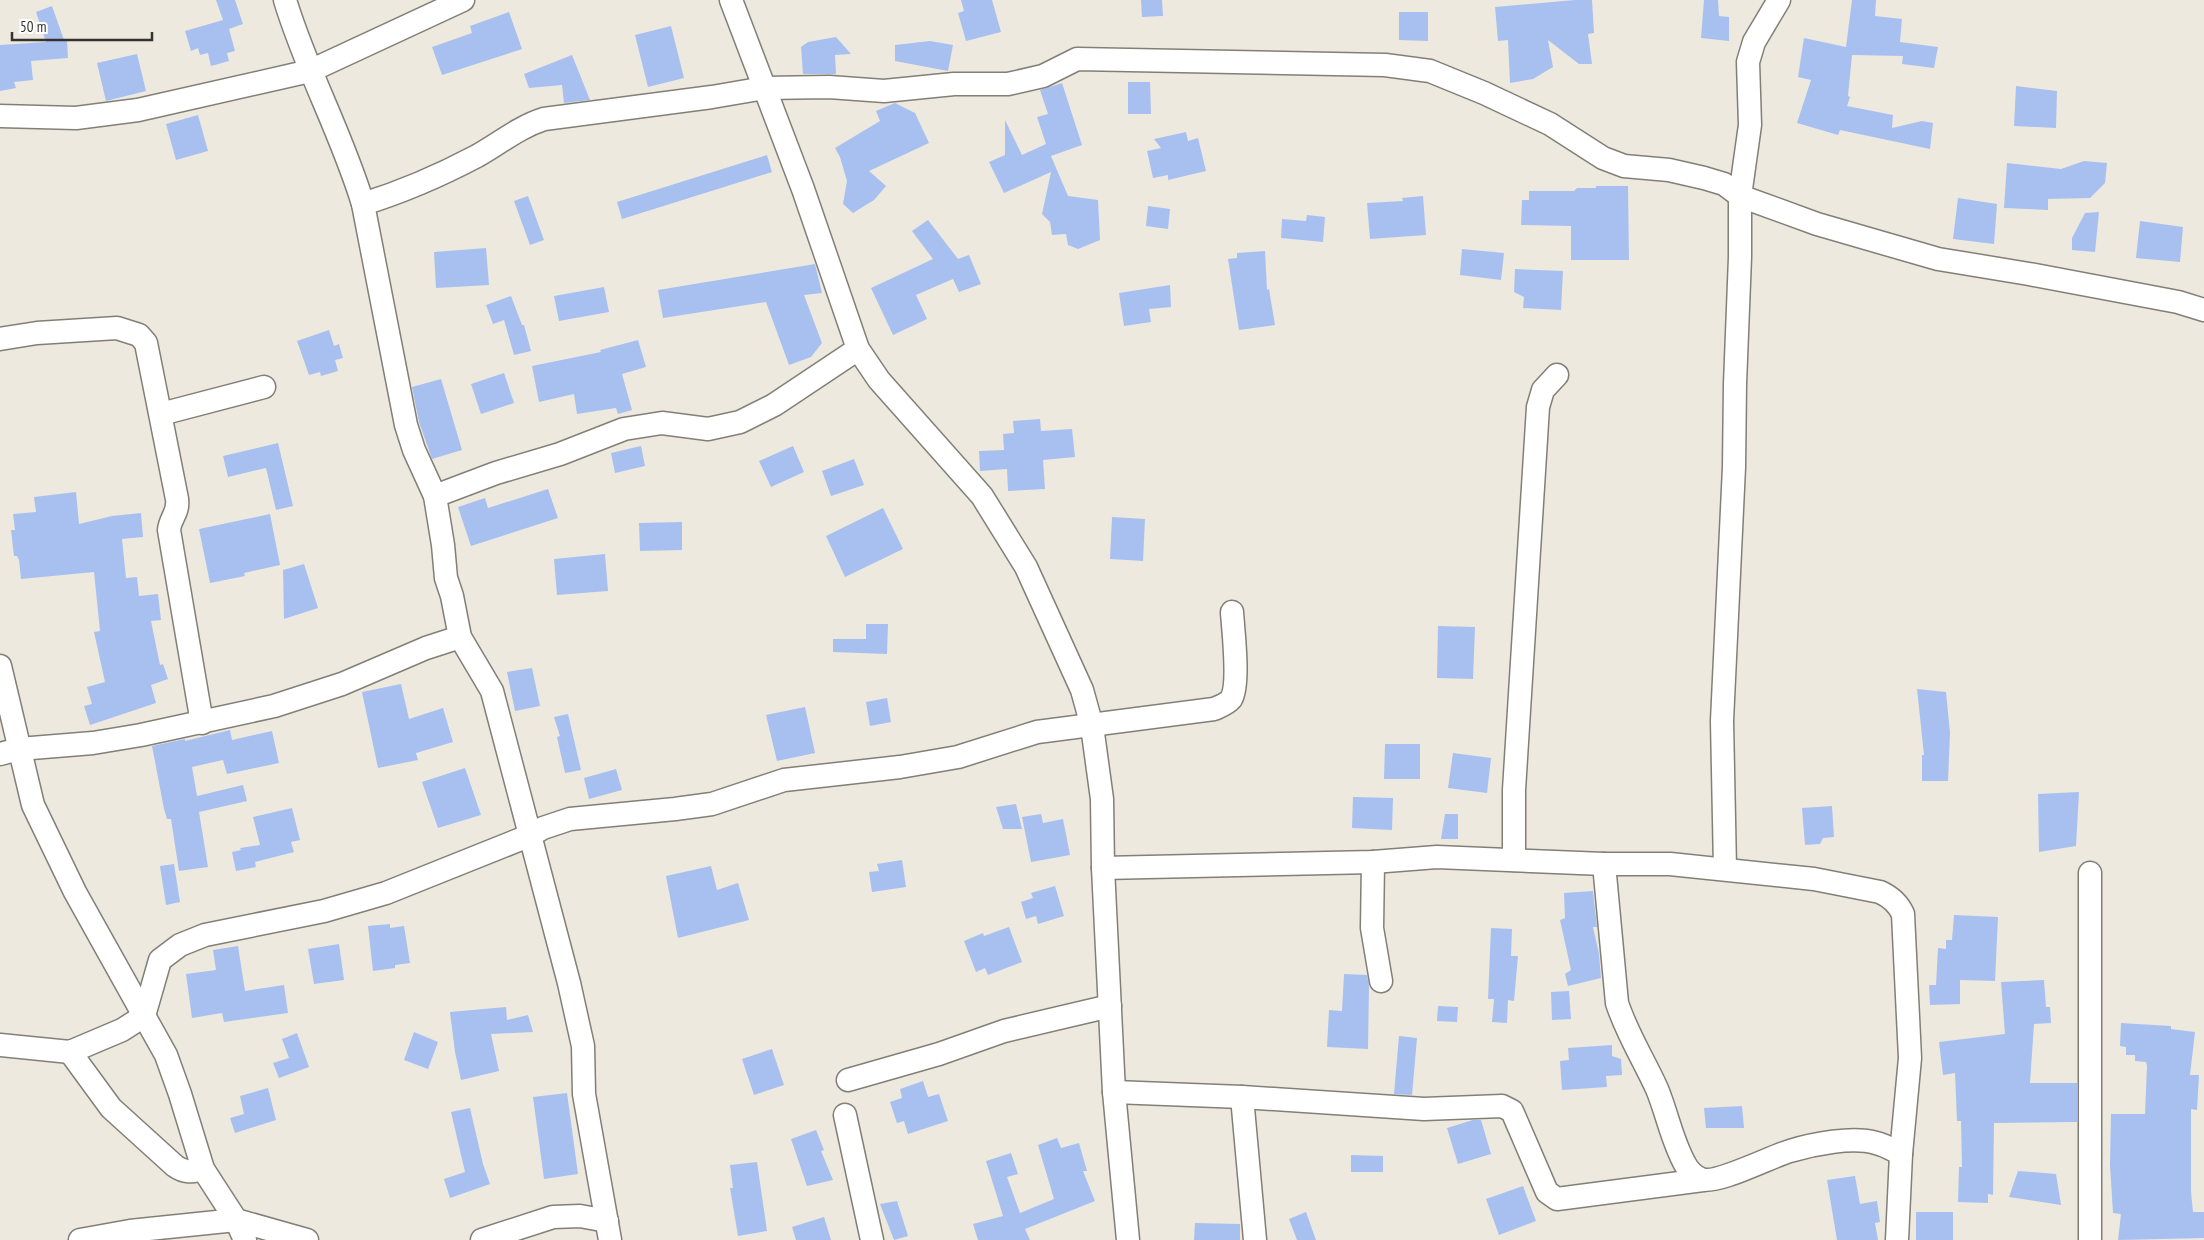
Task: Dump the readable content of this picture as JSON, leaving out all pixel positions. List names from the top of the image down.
{
  "scale_bar": "50 m"
}
